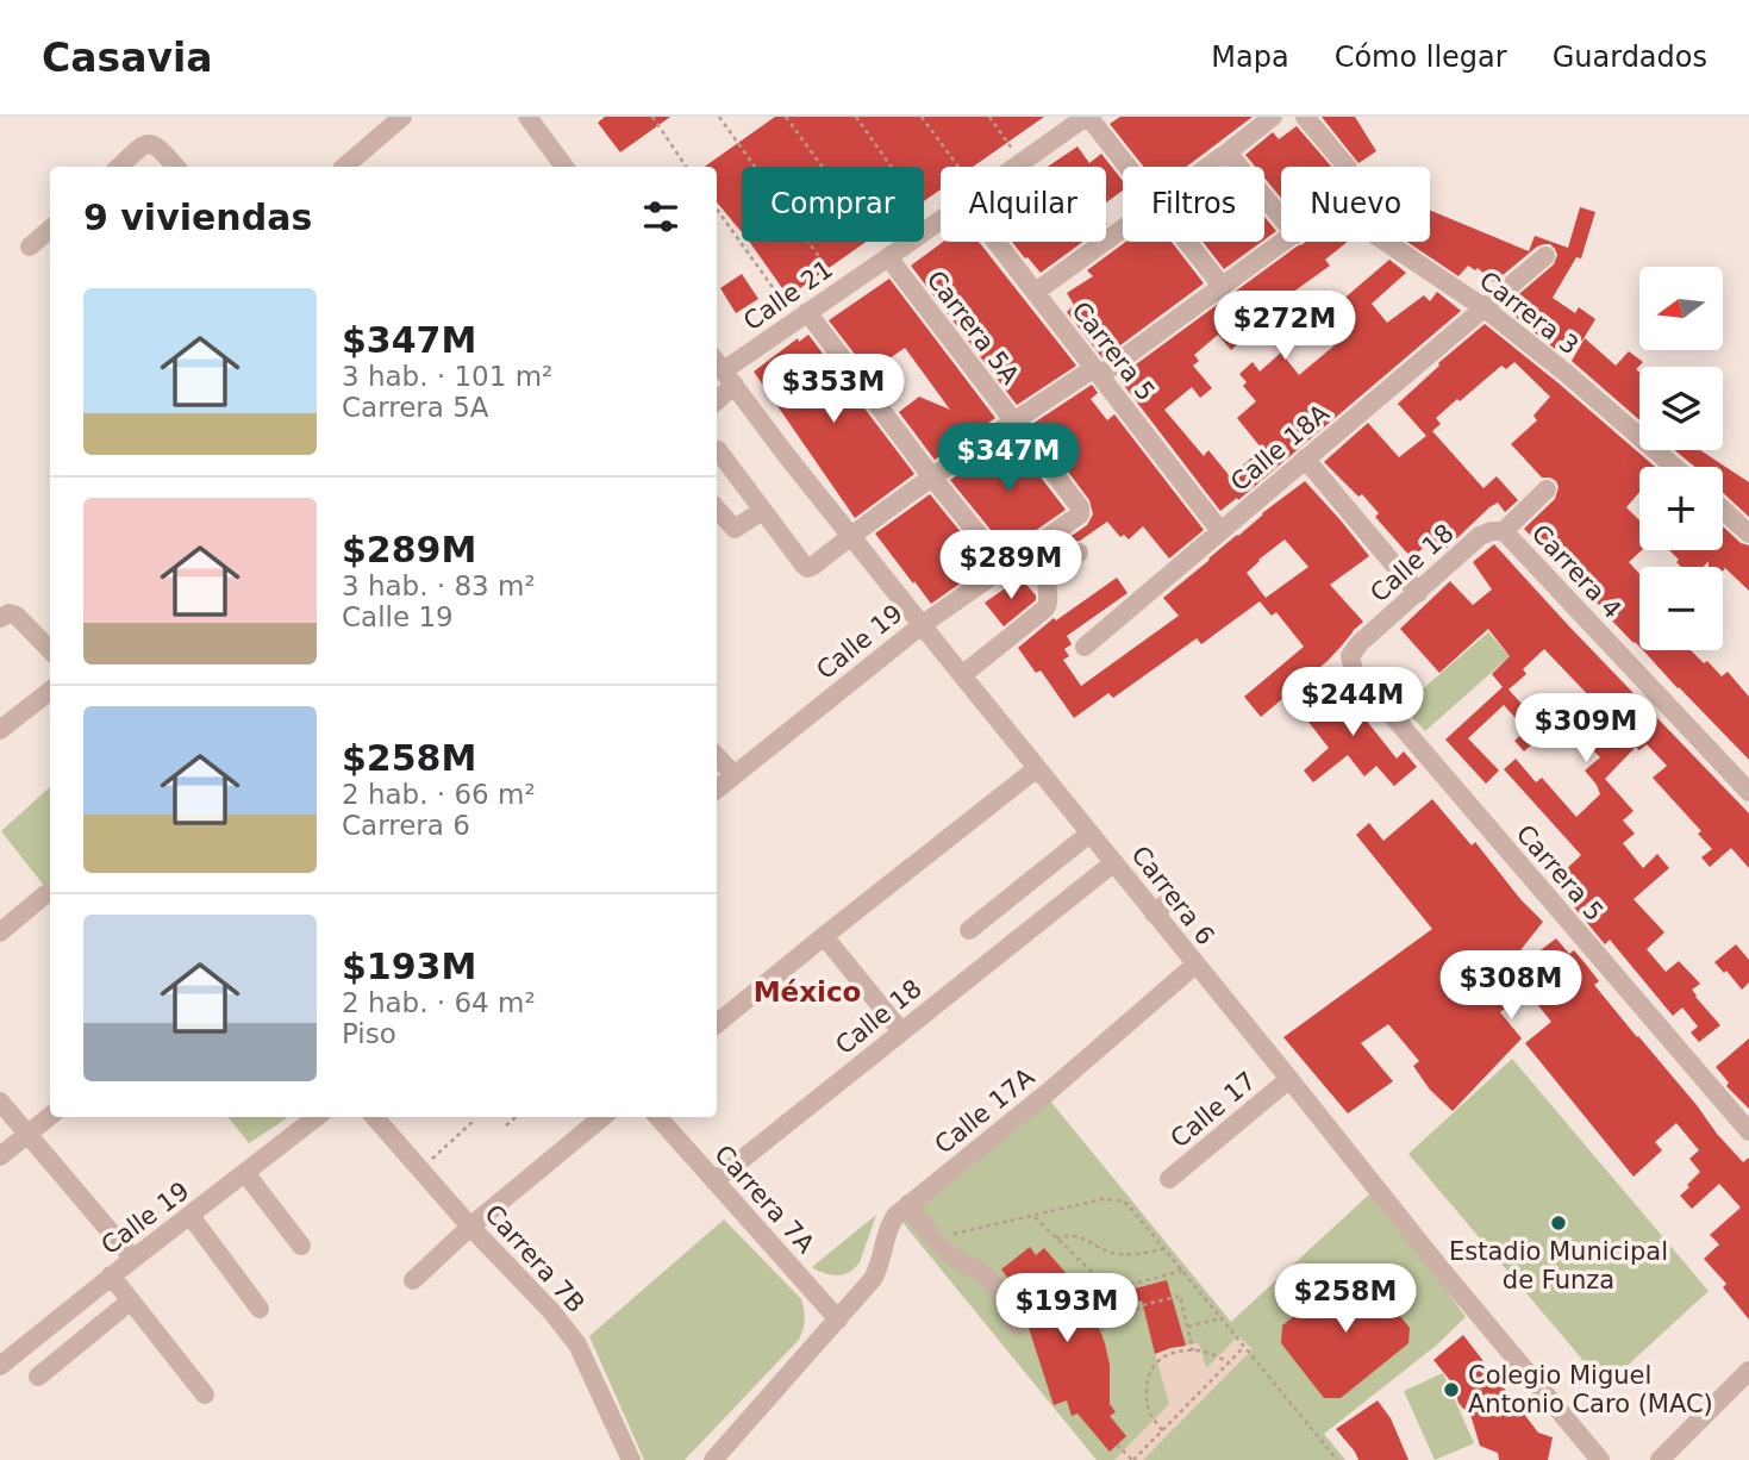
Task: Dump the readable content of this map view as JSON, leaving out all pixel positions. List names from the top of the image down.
{
  "streets": {
    "street": [
      "Calle 21",
      "Carrera 3",
      "Carrera 5A",
      "Carrera 5",
      "Calle 18A",
      "Calle 18",
      "Carrera 4",
      "Calle 19",
      "Carrera 6",
      "Calle 17",
      "Calle 17A",
      "Carrera 7A",
      "Carrera 7B"
    ]
  },
  "crossings": [
    ["Calle 21", "Carrera 5A"],
    ["Calle 21", "Carrera 6"],
    ["Carrera 3", "Calle 18A"],
    ["Carrera 5A", "Calle 19"],
    ["Carrera 5", "Calle 18A"],
    ["Carrera 5", "Calle 18"],
    ["Calle 18", "Carrera 4"],
    ["Calle 18", "Carrera 6"],
    ["Calle 18", "Carrera 7A"],
    ["Calle 19", "Carrera 6"],
    ["Carrera 6", "Calle 17"],
    ["Carrera 6", "Calle 17A"],
    ["Calle 17A", "Carrera 7A"]
  ],
  "districts": ["México"],
  "places": ["Estadio Municipal de Funza", "Colegio Miguel Antonio Caro (MAC)"],
  "north": "left",
  "page": {
    "header": "Casavia",
    "nav": ["Mapa", "Cómo llegar", "Guardados"],
    "chip": [
      "Comprar",
      "Alquilar",
      "Filtros",
      "Nuevo"
    ],
    "heading": "9 viviendas",
    "map_buttons": ["+", "−"],
    "list": [
      {
        "name": "$347M",
        "note": "3 hab. · 101 m² · Carrera 5A"
      },
      {
        "name": "$289M",
        "note": "3 hab. · 83 m² · Calle 19"
      },
      {
        "name": "$258M",
        "note": "2 hab. · 66 m² · Carrera 6"
      },
      {
        "name": "$193M",
        "note": "2 hab. · 64 m² · Piso"
      }
    ],
    "price": [
      "$272M",
      "$353M",
      "$347M",
      "$289M",
      "$244M",
      "$309M",
      "$308M",
      "$258M",
      "$193M"
    ]
  }
}
